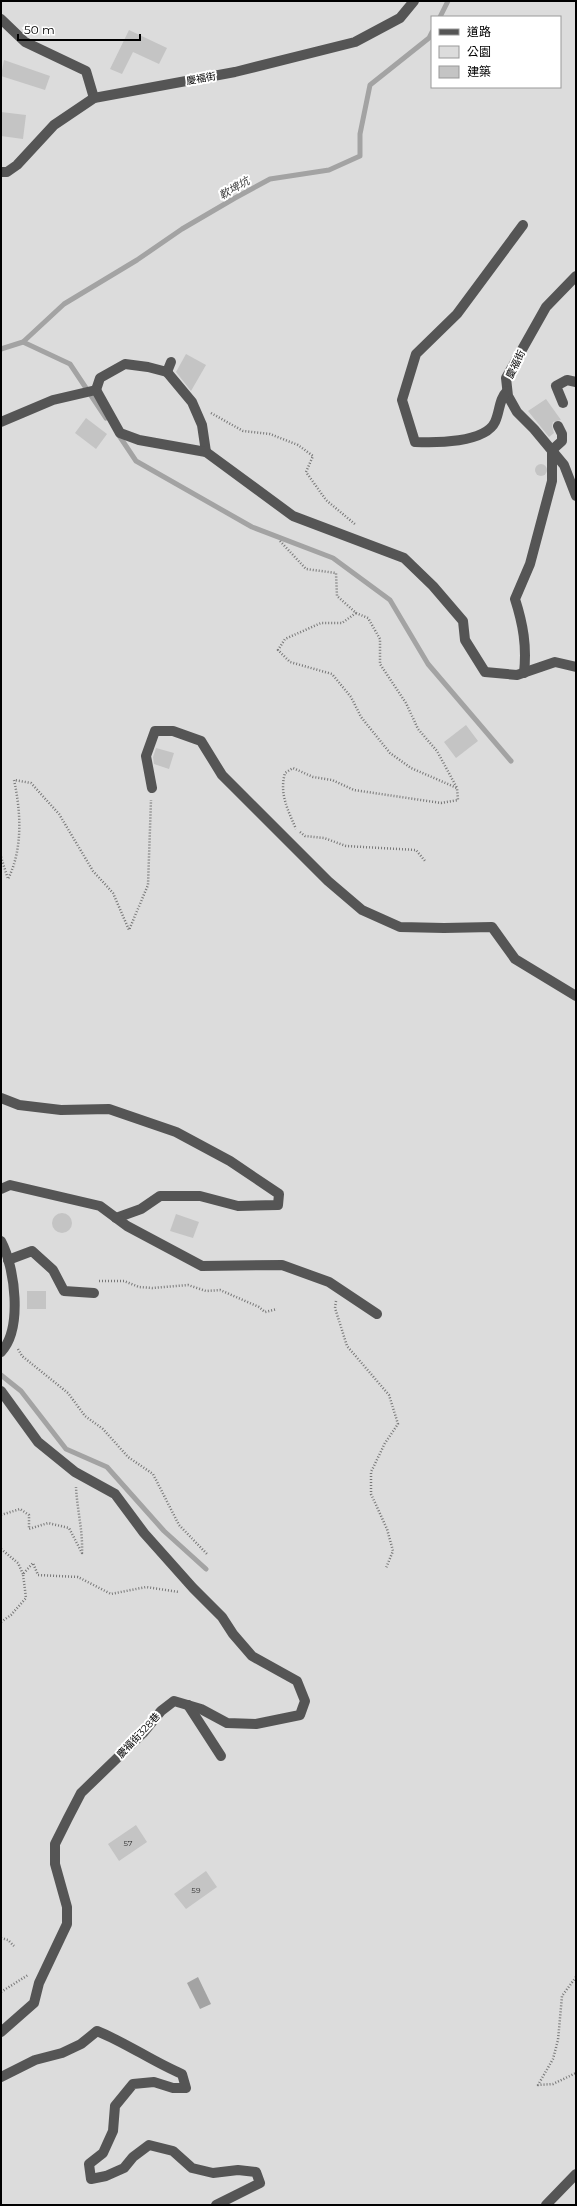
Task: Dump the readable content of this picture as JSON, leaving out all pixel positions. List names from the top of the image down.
{
  "streets": {
    "street": ["慶福街", "慶福街328巷"]
  },
  "water": ["軟埤坑"],
  "house_numbers": ["57", "59"],
  "legend": ["道路", "公園", "建築"],
  "scale_bar": "50 m"
}
